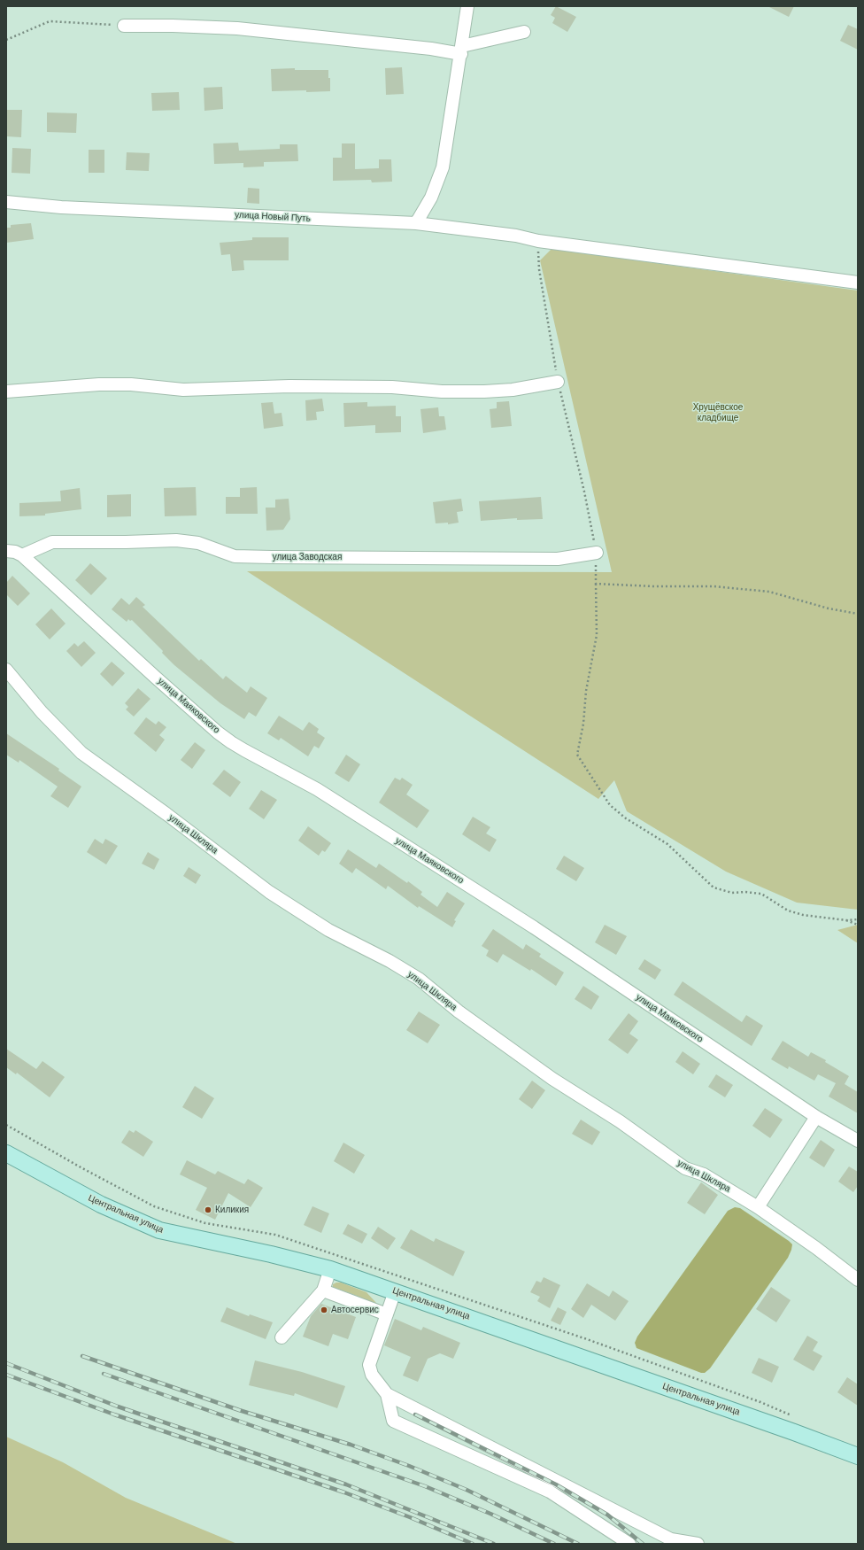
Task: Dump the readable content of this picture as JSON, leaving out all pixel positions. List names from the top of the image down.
{
  "streets": {
    "main road": ["Центральная улица"],
    "street": [
      "улица Новый Путь",
      "улица Заводская",
      "улица Маяковского",
      "улица Шкляра"
    ]
  },
  "crossings": [
    ["улица Заводская", "улица Маяковского"]
  ],
  "parks": ["Хрущёвское кладбище"],
  "places": ["Киликия", "Автосервис"]
}
